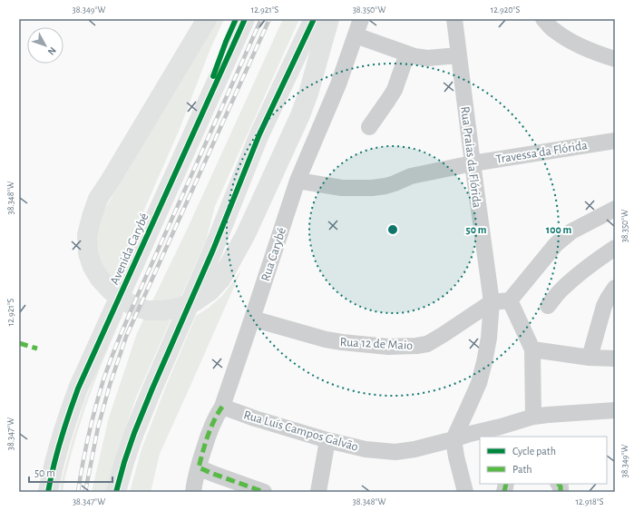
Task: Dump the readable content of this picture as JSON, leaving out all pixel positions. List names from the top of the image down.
{
  "streets": {
    "highway": ["Avenida Carybé"],
    "street": [
      "Travessa da Flórida",
      "Rua Praias da Flórida",
      "Rua Carybé",
      "Rua 12 de Maio",
      "Rua Luís Campos Galvão"
    ]
  },
  "crossings": [
    ["Travessa da Flórida", "Rua Praias da Flórida"],
    ["Travessa da Flórida", "Rua Carybé"],
    ["Rua Praias da Flórida", "Rua 12 de Maio"],
    ["Rua Praias da Flórida", "Rua Luís Campos Galvão"],
    ["Rua Carybé", "Rua 12 de Maio"],
    ["Rua Carybé", "Rua Luís Campos Galvão"]
  ],
  "legend": ["Cycle path", "Path"],
  "scale_bar": "50 m",
  "north": "bottom right",
  "coordinates": [
    "38.349°W",
    "12.921°S",
    "38.350°W",
    "12.920°S",
    "38.348°W",
    "38.347°W",
    "12.918°S"
  ],
  "rings": ["50 m", "100 m"]
}
